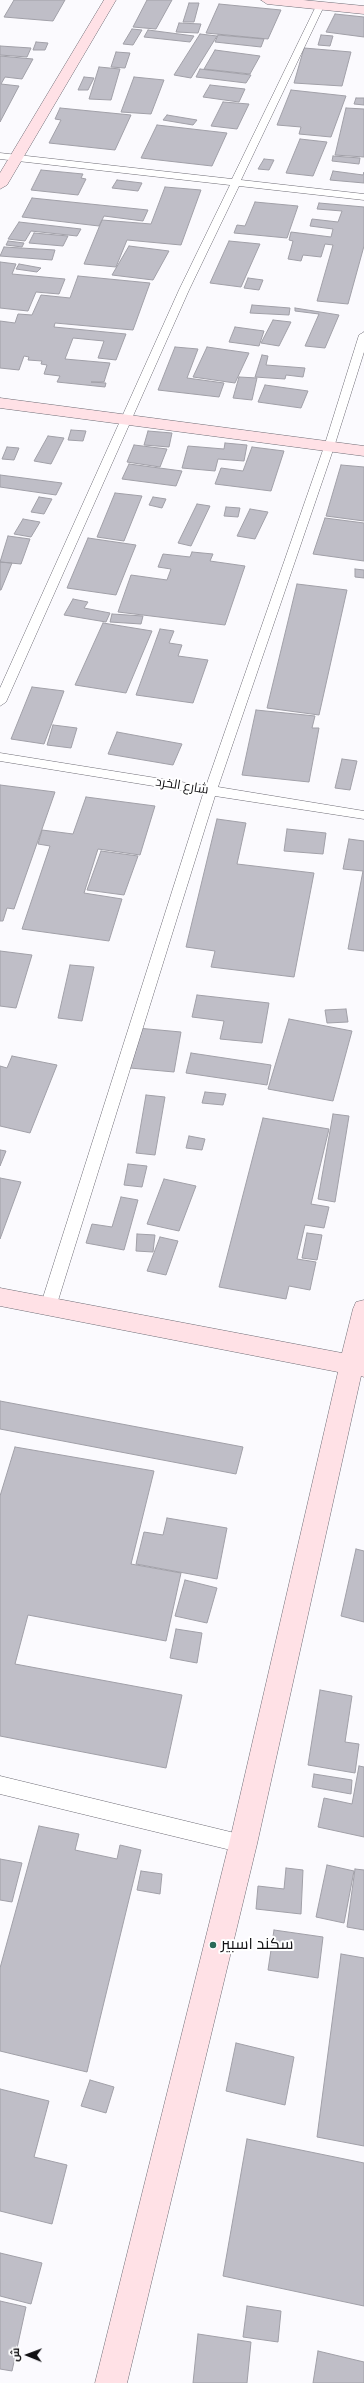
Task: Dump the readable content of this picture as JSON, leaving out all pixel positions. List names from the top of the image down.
{
  "streets": {
    "lane": ["شارع الخرد"]
  },
  "places": ["سكند اسبير"],
  "north": "left"
}
